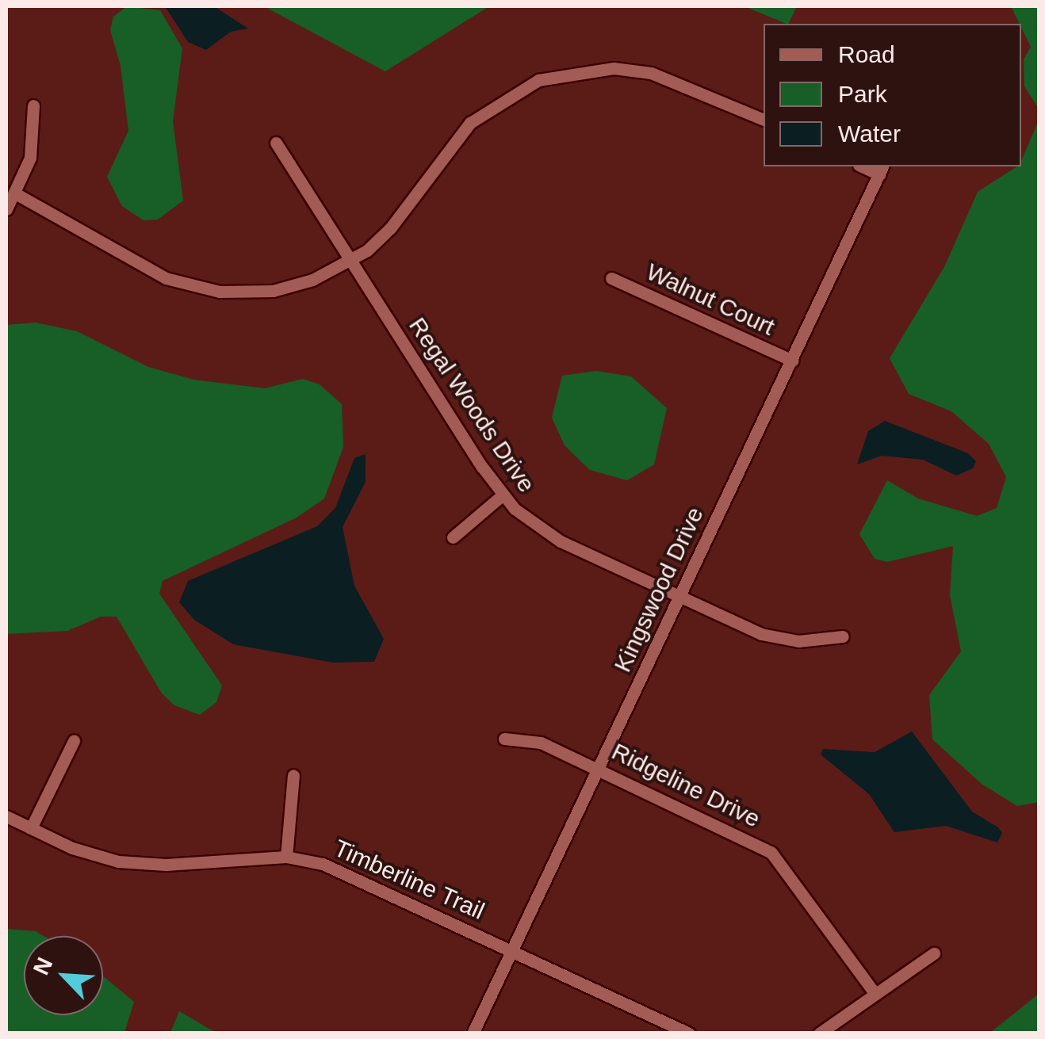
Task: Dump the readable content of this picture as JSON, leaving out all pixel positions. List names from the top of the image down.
{
  "streets": {
    "street": [
      "Walnut Court",
      "Regal Woods Drive",
      "Kingswood Drive",
      "Ridgeline Drive",
      "Timberline Trail"
    ]
  },
  "crossings": [
    ["Walnut Court", "Kingswood Drive"],
    ["Regal Woods Drive", "Kingswood Drive"],
    ["Kingswood Drive", "Ridgeline Drive"],
    ["Kingswood Drive", "Timberline Trail"]
  ],
  "legend": ["Road", "Park", "Water"],
  "north": "top left"
}
